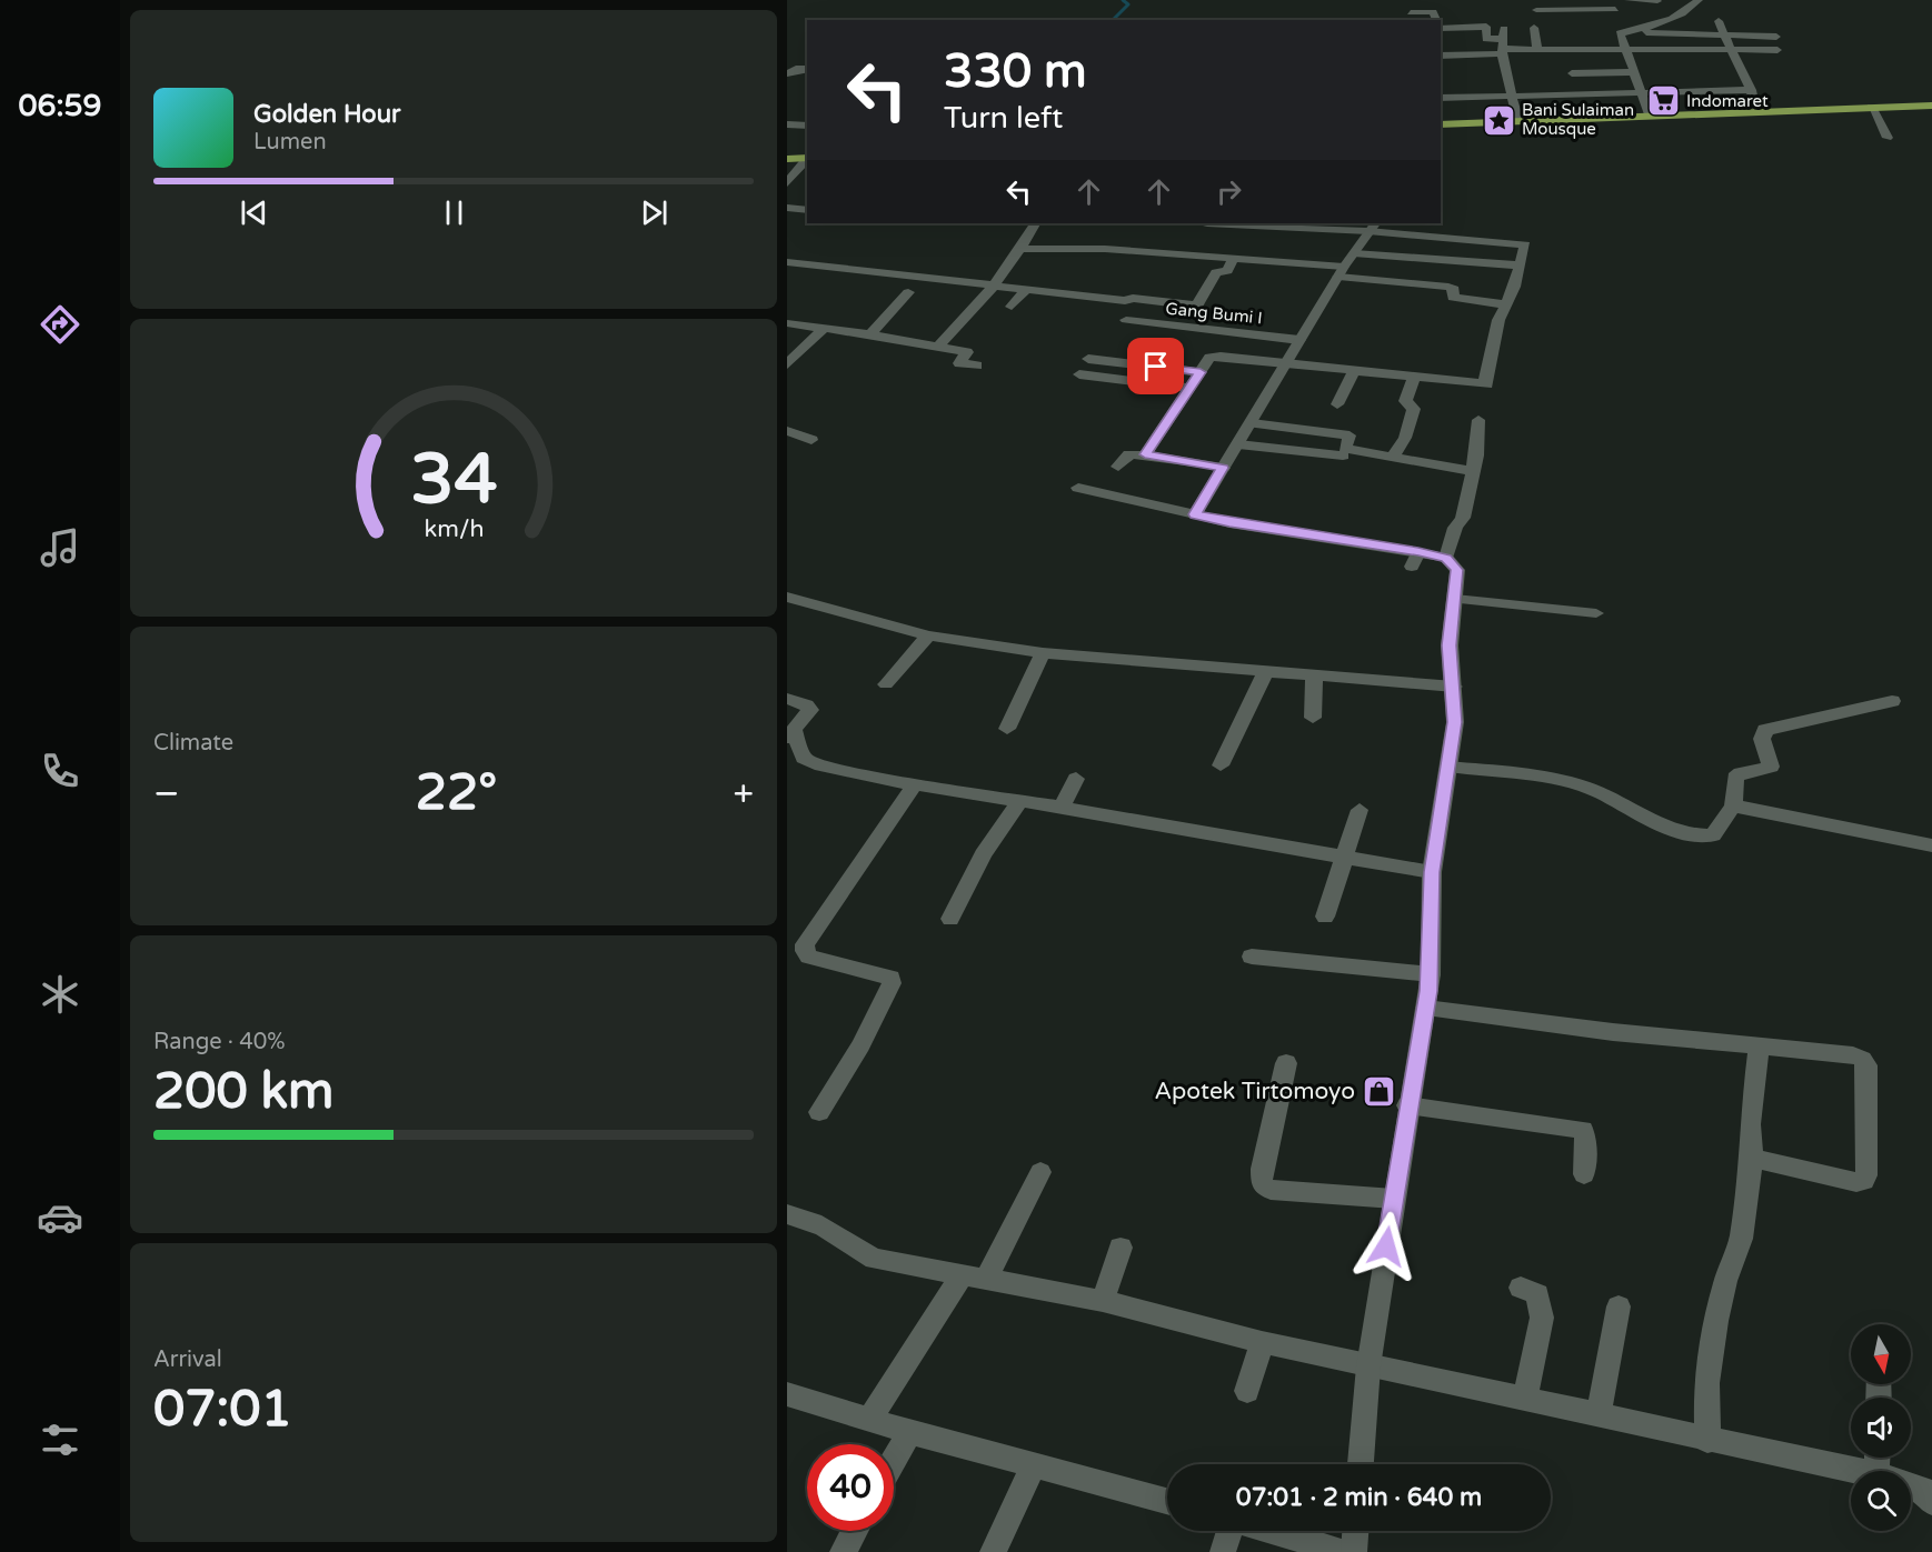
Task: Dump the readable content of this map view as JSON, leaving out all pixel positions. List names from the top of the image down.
{
  "streets": {
    "street": ["Gang Bumi I"]
  },
  "places": {
    "supermarket": ["Indomaret"],
    "place": ["Bani Sulaiman Mousque"],
    "shop": ["Apotek Tirtomoyo"]
  },
  "north": "bottom",
  "page": {
    "tabs": "06:59",
    "turn": ["330 m", "Turn left"],
    "song": ["Golden Hour", "Lumen"],
    "tile": [
      "Climate",
      ["Range · 40%", "200 km"],
      ["Arrival", "07:01"]
    ],
    "heat": ["−", "22°", "+"],
    "limit": "40",
    "trip": "07:01 · 2 min · 640 m",
    "gauge": ["34", "km/h"]
  }
}
